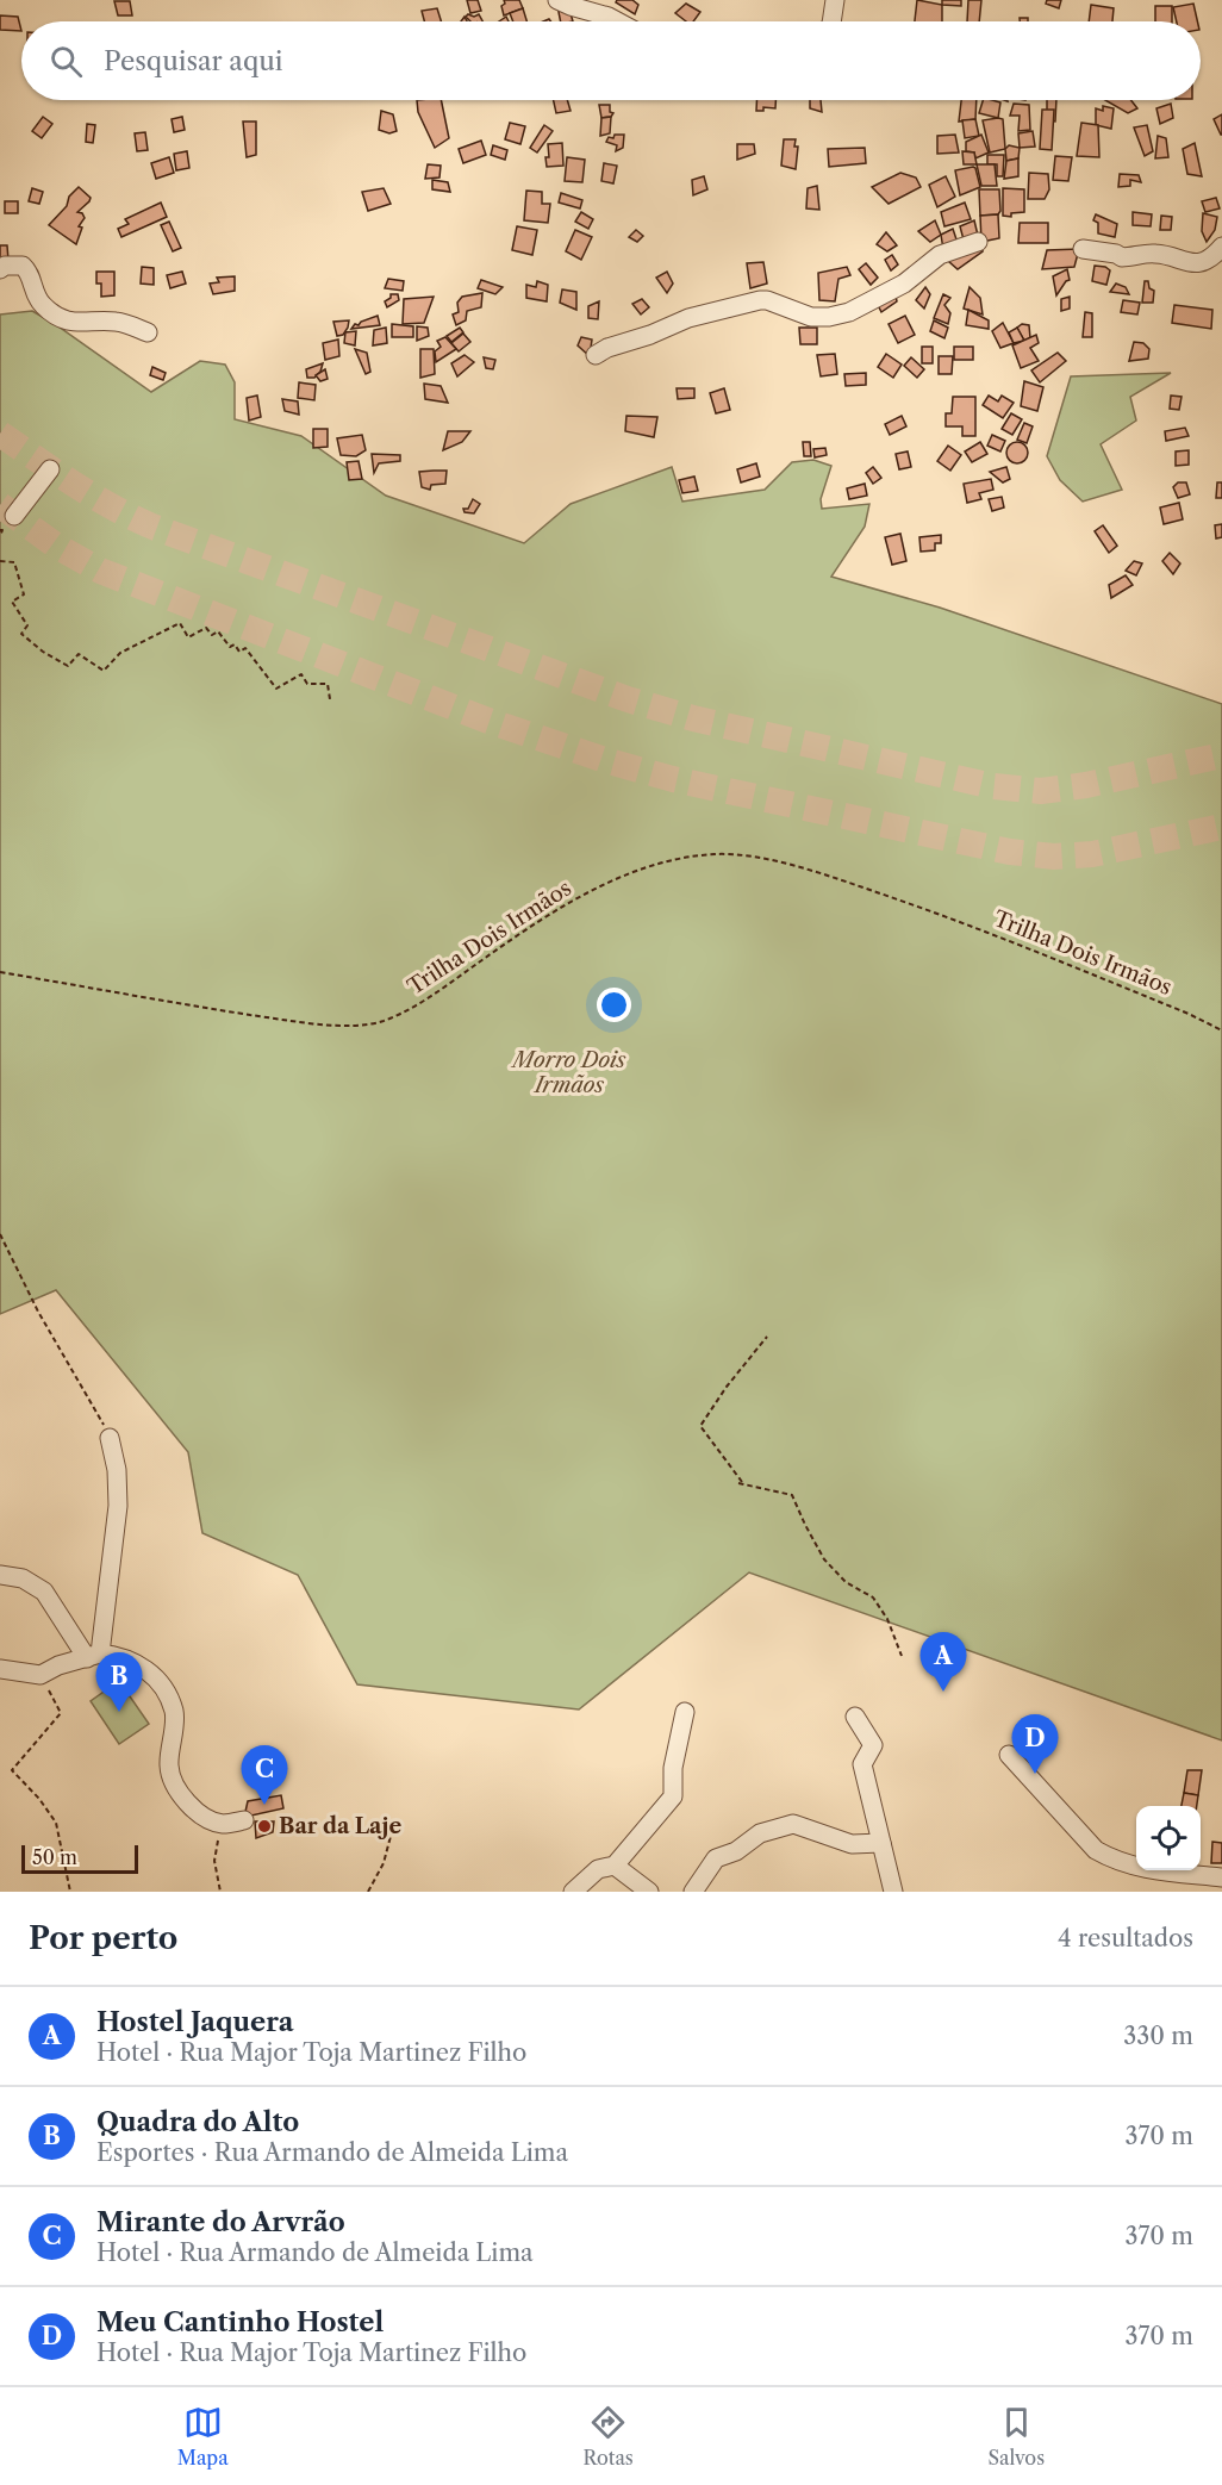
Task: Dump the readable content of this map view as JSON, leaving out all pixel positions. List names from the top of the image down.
{
  "streets": {
    "path": ["Trilha Dois Irmãos"]
  },
  "parks": ["Morro Dois Irmãos"],
  "places": ["Bar da Laje"],
  "scale_bar": "50 m",
  "page": {
    "search": "Pesquisar aqui",
    "pins": [
      "A",
      "B",
      "D",
      "C"
    ],
    "scale": "50 m",
    "heading": ["Por perto", "4 resultados"],
    "list": [
      {
        "mark": "A",
        "name": "Hostel Jaquera",
        "note": "Hotel · Rua Major Toja Martinez Filho",
        "value": "330 m"
      },
      {
        "mark": "B",
        "name": "Quadra do Alto",
        "note": "Esportes · Rua Armando de Almeida Lima",
        "value": "370 m"
      },
      {
        "mark": "C",
        "name": "Mirante do Arvrão",
        "note": "Hotel · Rua Armando de Almeida Lima",
        "value": "370 m"
      },
      {
        "mark": "D",
        "name": "Meu Cantinho Hostel",
        "note": "Hotel · Rua Major Toja Martinez Filho",
        "value": "370 m"
      }
    ],
    "nav": ["Mapa", "Rotas", "Salvos"]
  }
}
